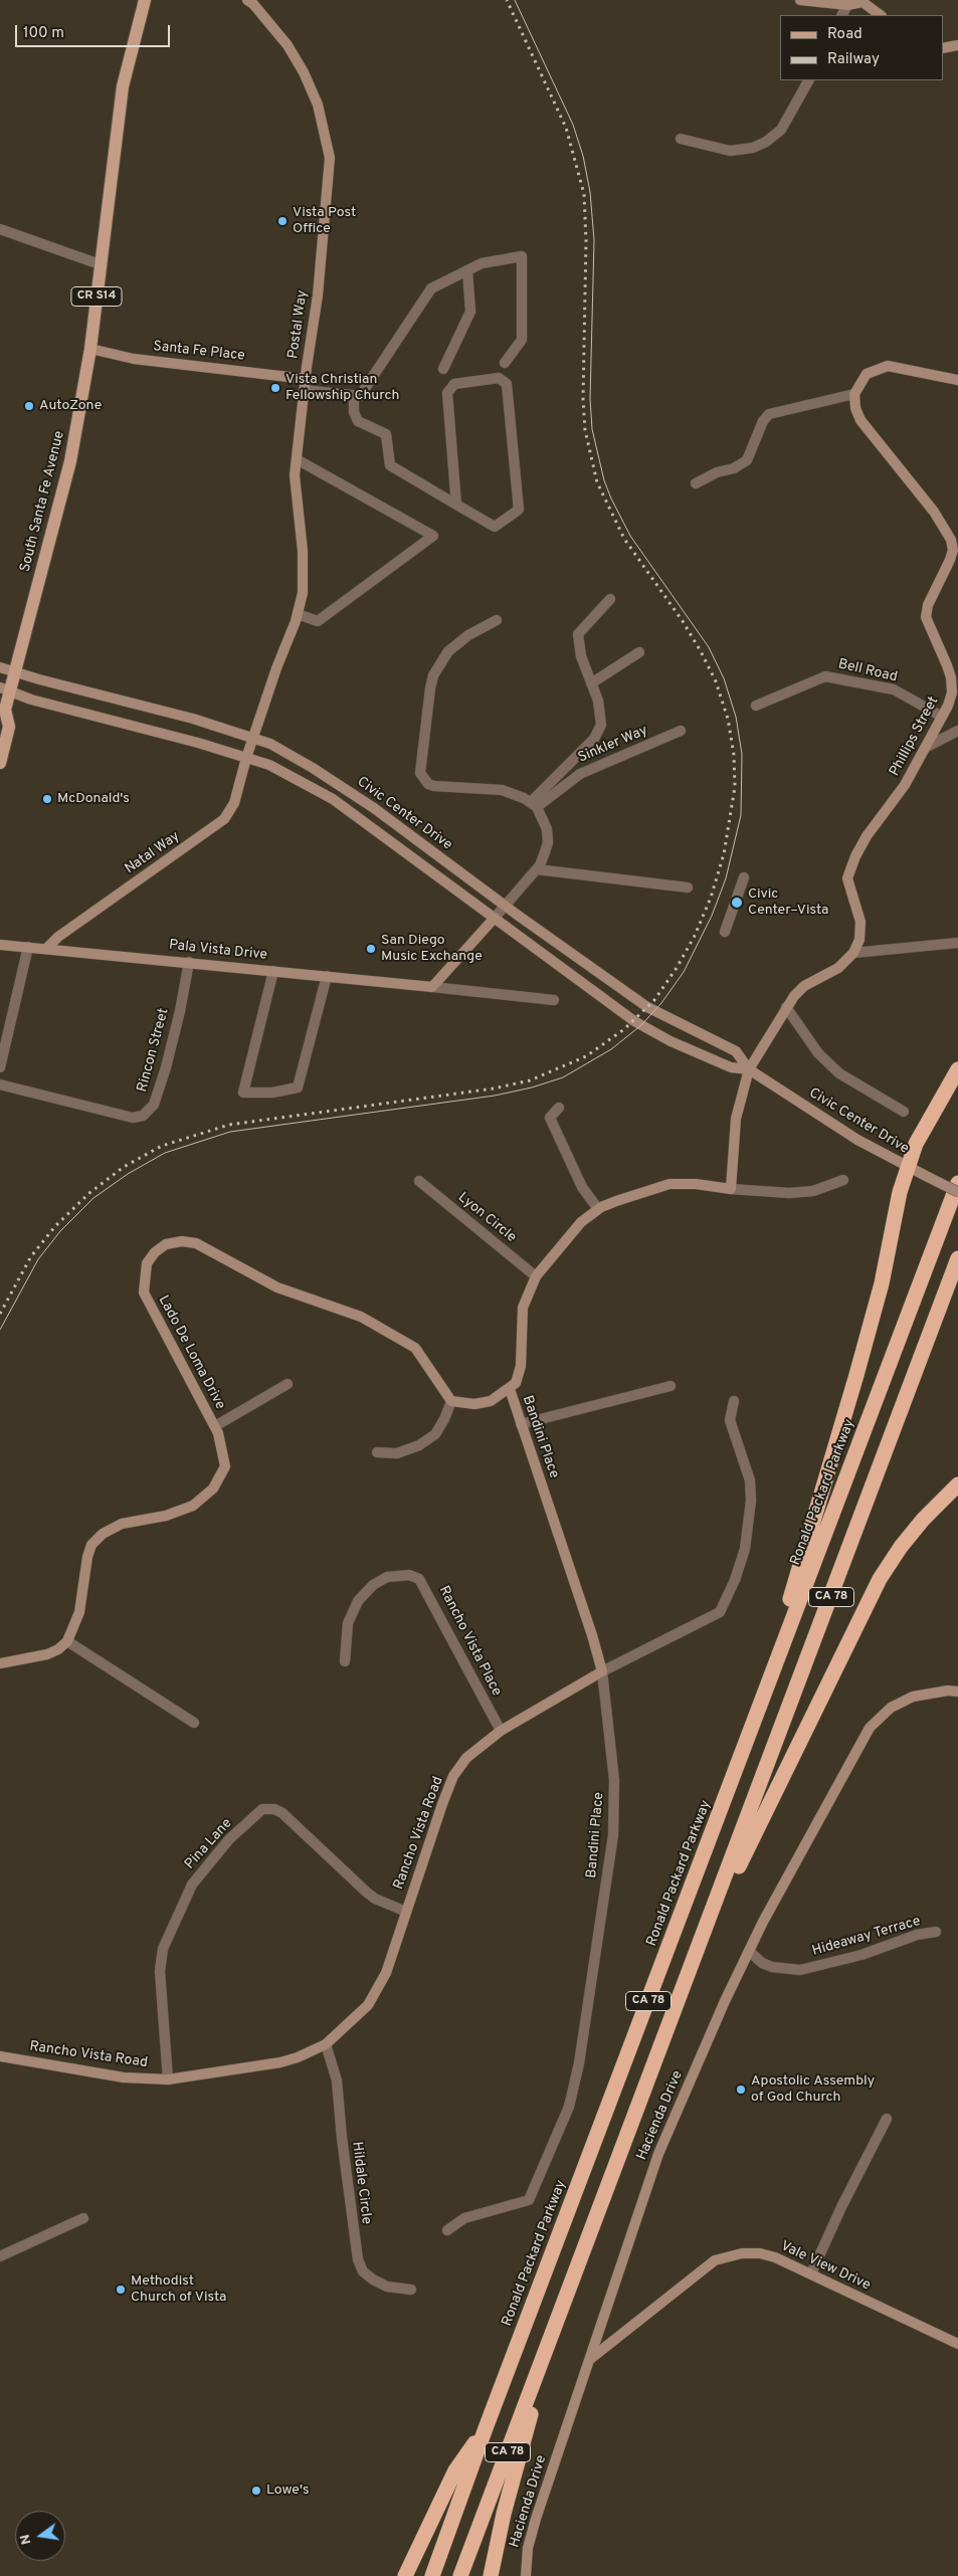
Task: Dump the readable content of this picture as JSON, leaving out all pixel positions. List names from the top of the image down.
{
  "streets": {
    "highway": ["Ronald Packard Parkway", "CA 78"],
    "main road": ["CR S14", "South Santa Fe Avenue"],
    "street": [
      "Postal Way",
      "Santa Fe Place",
      "Bell Road",
      "Phillips Street",
      "Sinkler Way",
      "Civic Center Drive",
      "Natal Way",
      "Pala Vista Drive",
      "Rincon Street",
      "Lyon Circle",
      "Lado De Loma Drive",
      "Bandini Place",
      "Rancho Vista Place",
      "Rancho Vista Road",
      "Pina Lane",
      "Hideaway Terrace",
      "Hacienda Drive",
      "Hildale Circle",
      "Vale View Drive"
    ]
  },
  "crossings": [
    ["Postal Way", "Santa Fe Place"],
    ["Postal Way", "Civic Center Drive"],
    ["Postal Way", "Natal Way"],
    ["Santa Fe Place", "South Santa Fe Avenue"],
    ["South Santa Fe Avenue", "Civic Center Drive"],
    ["Bell Road", "Phillips Street"],
    ["Civic Center Drive", "Natal Way"],
    ["Natal Way", "Pala Vista Drive"],
    ["Pala Vista Drive", "Rincon Street"],
    ["Bandini Place", "Rancho Vista Road"],
    ["Rancho Vista Place", "Rancho Vista Road"],
    ["Rancho Vista Road", "Pina Lane"],
    ["Rancho Vista Road", "Hildale Circle"],
    ["Hideaway Terrace", "Hacienda Drive"],
    ["Hacienda Drive", "Vale View Drive"]
  ],
  "places": [
    "Vista Post Office",
    "Vista Christian Fellowship Church",
    "AutoZone",
    "McDonald's",
    "Civic Center–Vista",
    "San Diego Music Exchange",
    "Apostolic Assembly of God Church",
    "Methodist Church of Vista",
    "Lowe's"
  ],
  "legend": ["Road", "Railway"],
  "scale_bar": "100 m",
  "north": "left"
}
